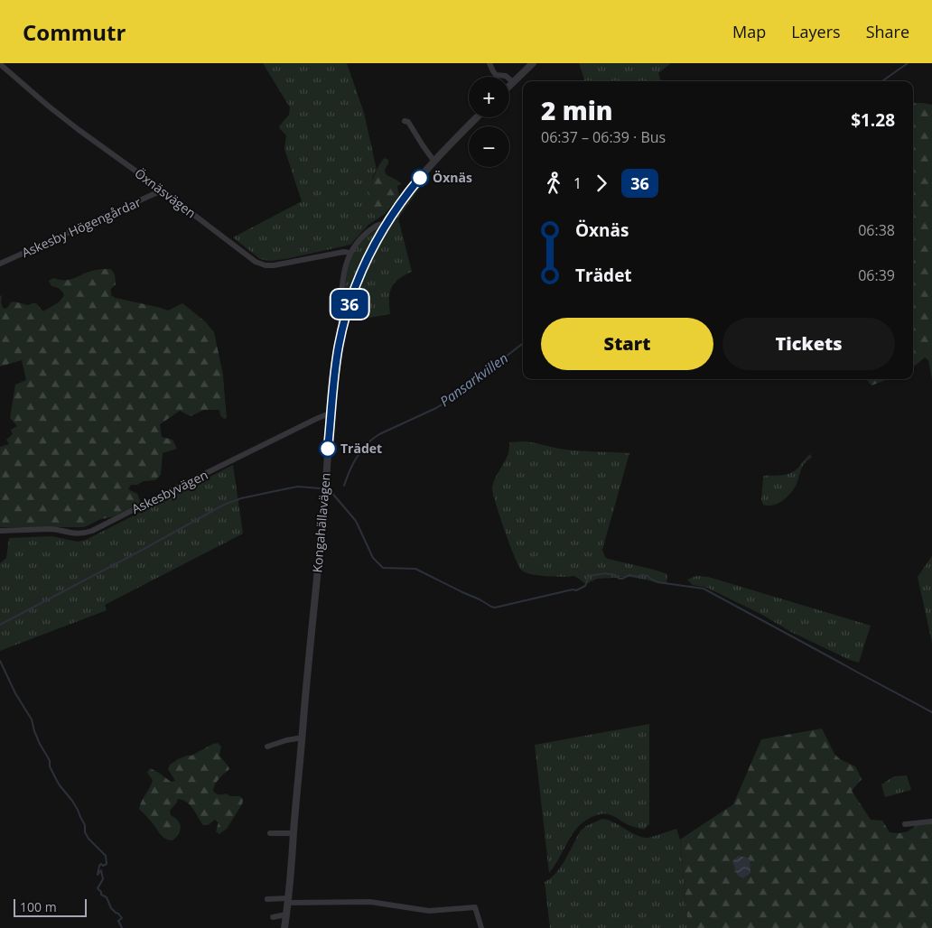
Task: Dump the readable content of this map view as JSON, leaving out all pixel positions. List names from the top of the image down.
{
  "streets": {
    "street": [
      "Öxnäsvägen",
      "Askesby Högengårdar",
      "Askesbyvägen",
      "Kongahällavägen"
    ]
  },
  "crossings": [
    ["Öxnäsvägen", "Askesby Högengårdar"],
    ["Askesbyvägen", "Kongahällavägen"]
  ],
  "water": ["Pansarkvillen"],
  "places": ["Öxnäs", "Trädet"],
  "lines": ["bus line 36"],
  "scale_bar": "100 m",
  "page": {
    "header": "Commutr",
    "nav": ["Map", "Layers", "Share"],
    "on_map": "36",
    "map_buttons": ["+", "−"],
    "heading": ["2 min", "06:37 – 06:39 · Bus", "$1.28"],
    "legs": ["1", "36"],
    "list": [
      {
        "name": "Öxnäs",
        "value": "06:38"
      },
      {
        "name": "Trädet",
        "value": "06:39"
      }
    ],
    "buttons": ["Start", "Tickets"],
    "scale": "100 m"
  }
}
